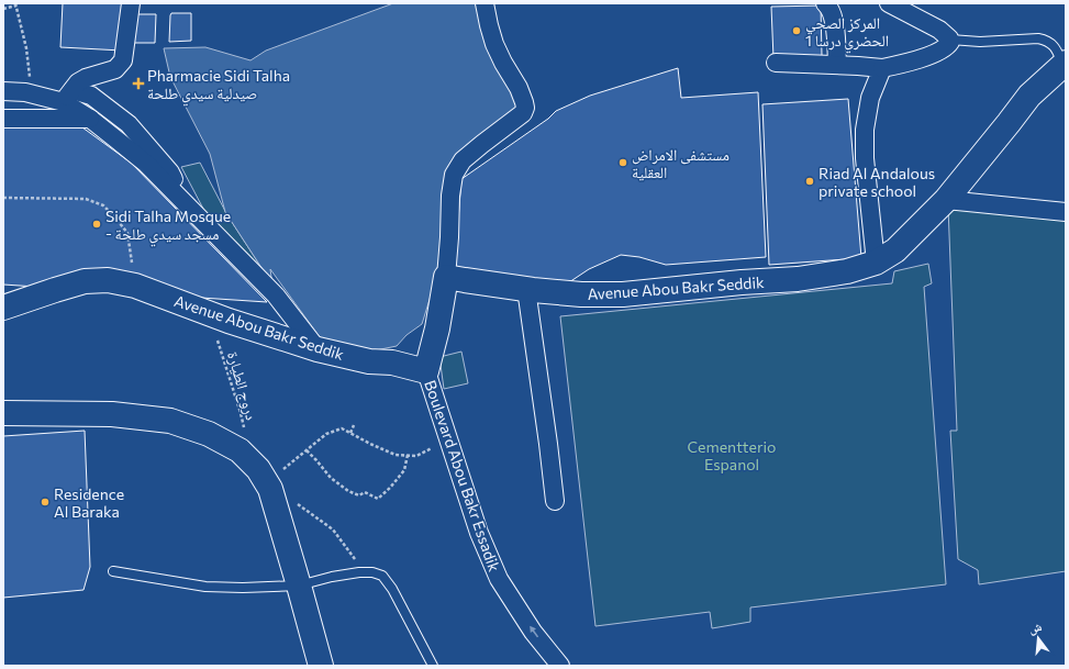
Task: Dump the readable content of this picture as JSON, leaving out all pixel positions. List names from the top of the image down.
{
  "streets": {
    "street": ["Avenue Abou Bakr Seddik", "Boulevard Abou Bakr Essadik"],
    "path": ["دروج الطيارة"]
  },
  "crossings": [
    ["Avenue Abou Bakr Seddik", "دروج الطيارة"],
    ["Avenue Abou Bakr Seddik", "Boulevard Abou Bakr Essadik"]
  ],
  "parks": ["Cementterio Espanol"],
  "places": {
    "other": [
      "المركز الصحي الحضري درسا 1",
      "مستشفى الامراض العقلية",
      "Riad Al Andalous private school",
      "Sidi Talha Mosque - مسجد سيدي طلحة",
      "Residence Al Baraka"
    ],
    "health": ["Pharmacie Sidi Talha صيدلية سيدي طلحة"]
  },
  "north": "top"
}
